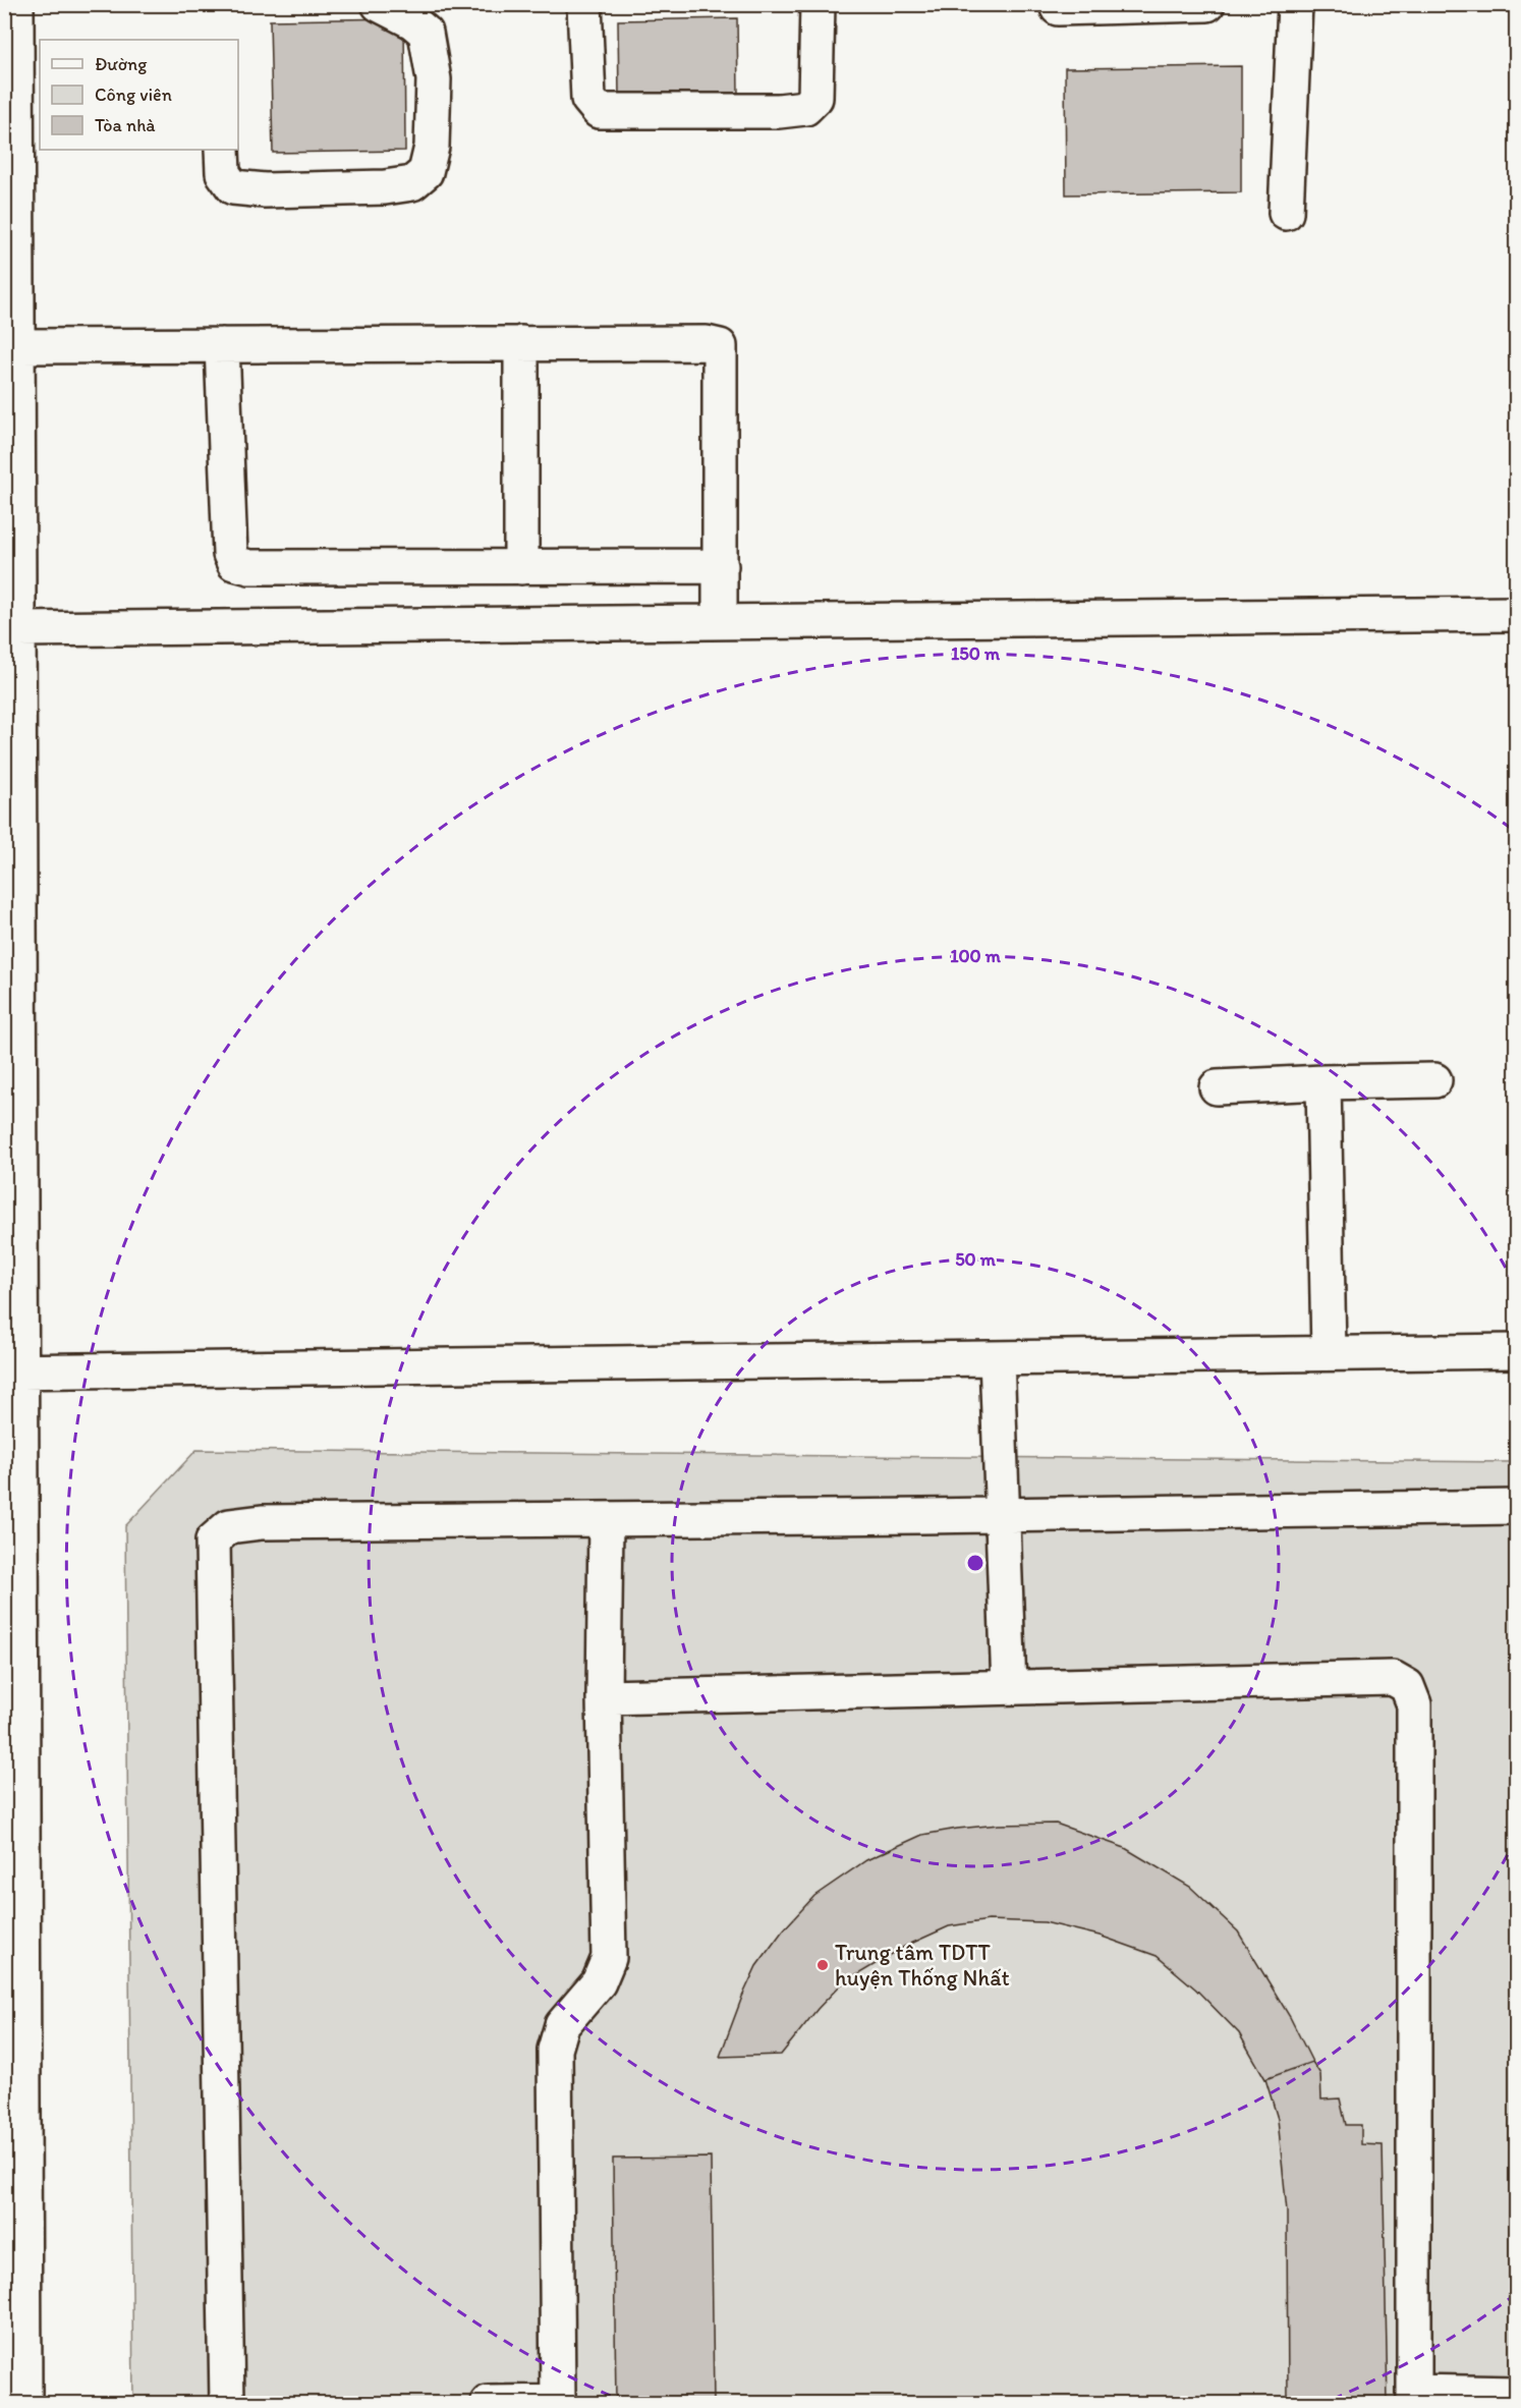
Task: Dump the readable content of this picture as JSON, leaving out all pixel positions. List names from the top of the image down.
{
  "places": ["Trung tâm TDTT huyện Thống Nhất"],
  "legend": ["Đường", "Công viên", "Tòa nhà"],
  "rings": ["150 m", "100 m", "50 m"]
}
